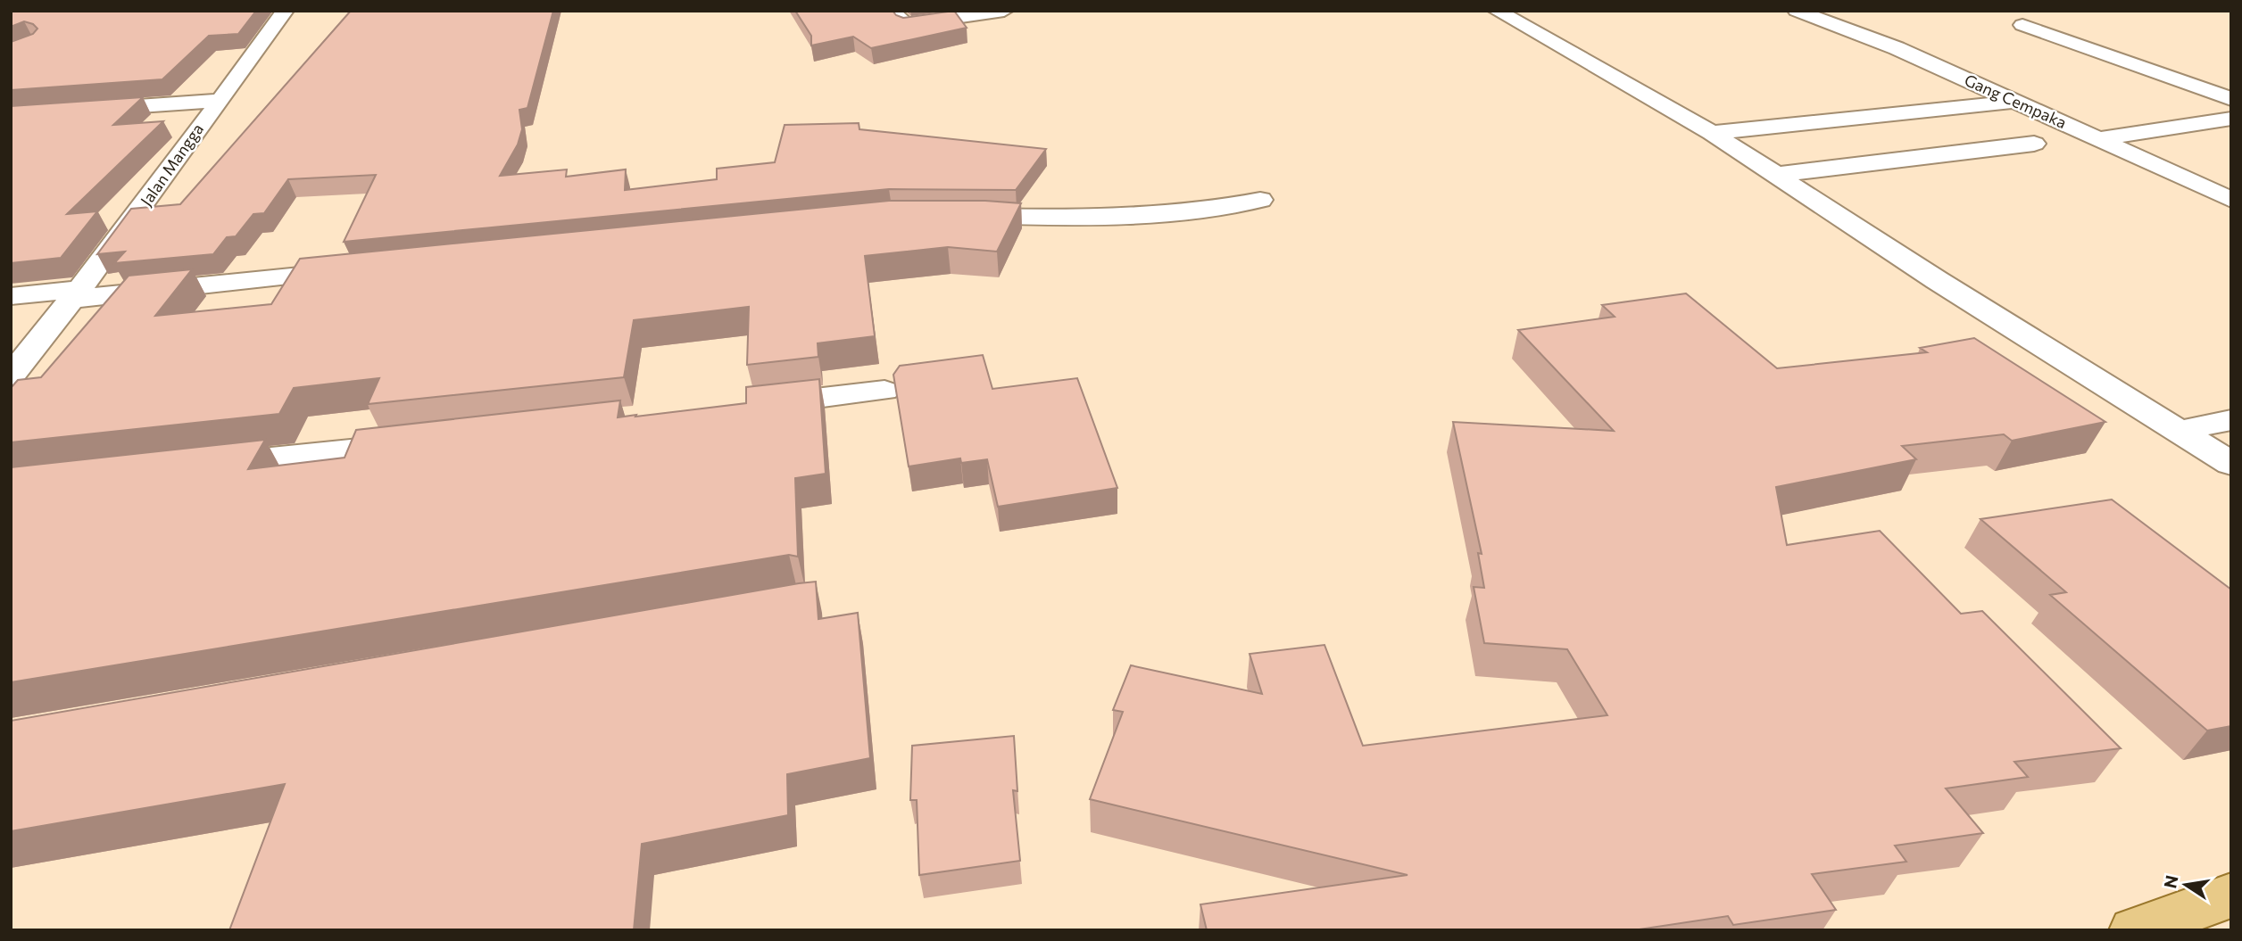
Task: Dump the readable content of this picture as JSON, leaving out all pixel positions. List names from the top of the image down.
{
  "streets": {
    "street": ["Gang Cempaka", "Jalan Mangga"]
  },
  "north": "left"
}
